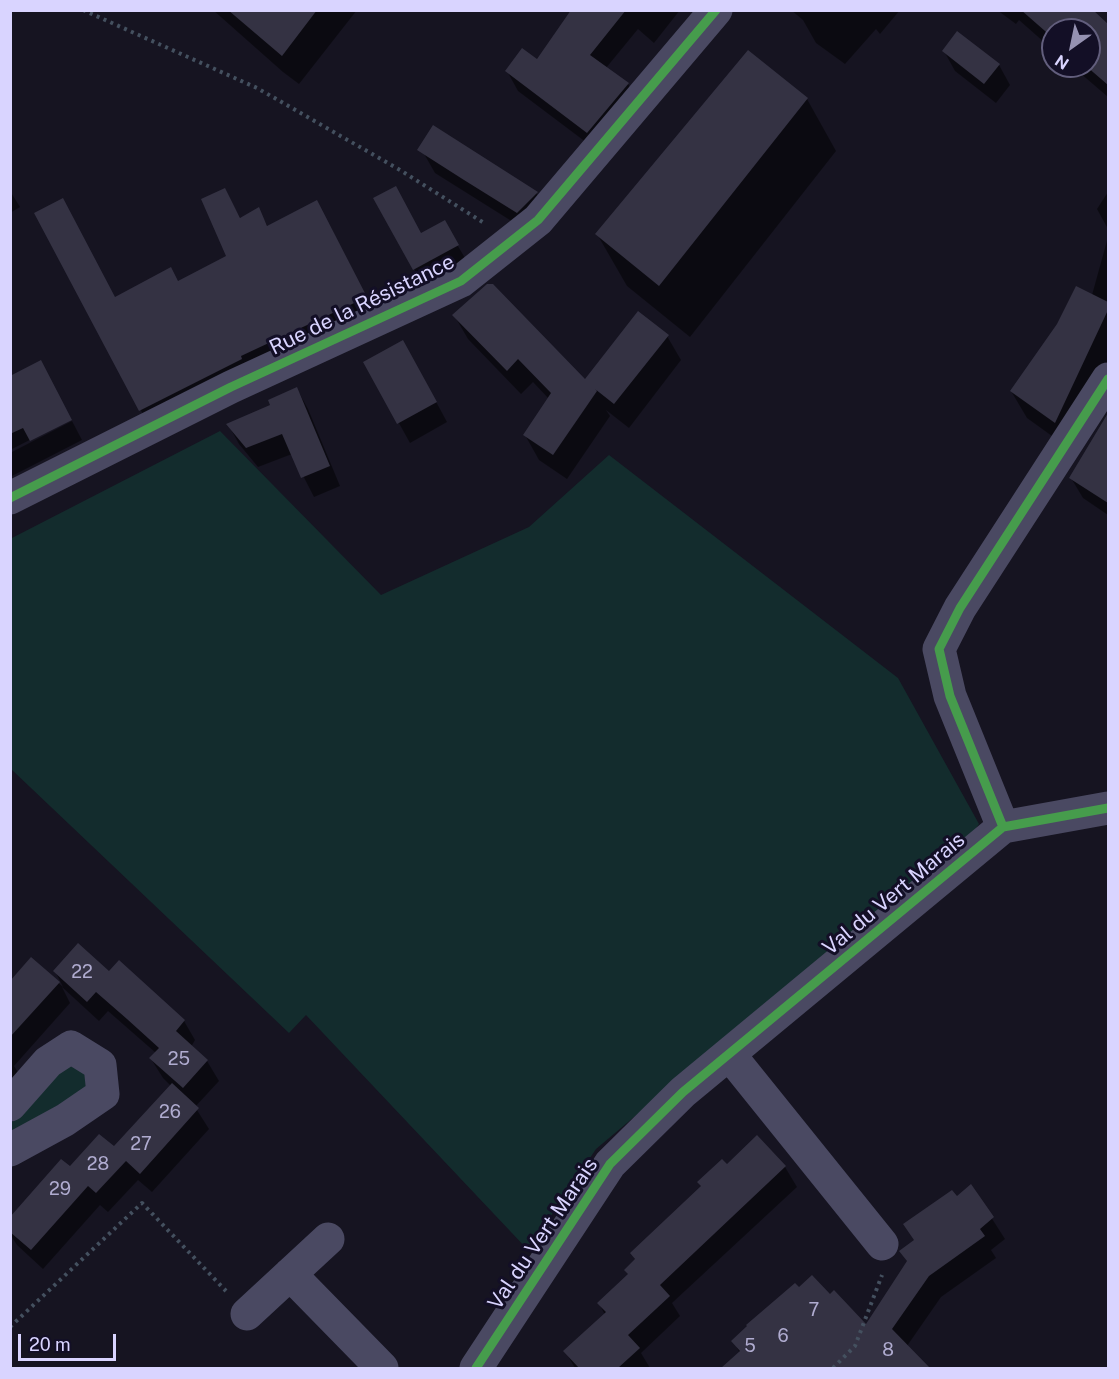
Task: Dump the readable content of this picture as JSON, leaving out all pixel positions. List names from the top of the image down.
{
  "streets": {
    "street": ["Rue de la Résistance", "Val du Vert Marais"]
  },
  "house_numbers": [
    "22",
    "25",
    "26",
    "27",
    "28",
    "29",
    "7",
    "6",
    "5",
    "8"
  ],
  "scale_bar": "20 m",
  "north": "bottom left"
}
